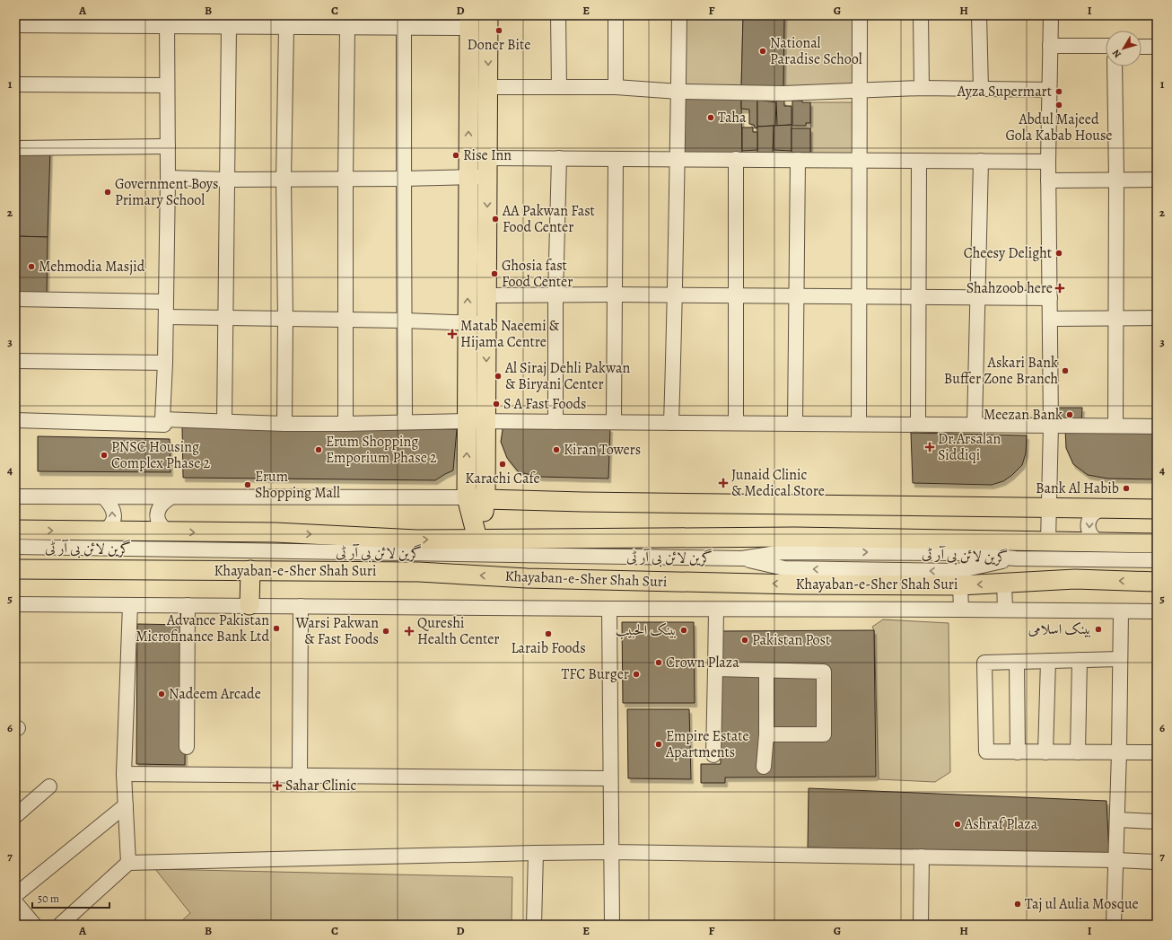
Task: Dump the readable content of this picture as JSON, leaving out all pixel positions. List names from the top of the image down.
{
  "streets": {
    "main road": ["Khayaban-e-Sher Shah Suri"],
    "street": ["گرین لائن بی آر ٹی"]
  },
  "places": {
    "other": [
      "Doner Bite",
      "National Paradise School",
      "Ayza Supermart",
      "Abdul Majeed Gola Kabab House",
      "Taha",
      "Rise Inn",
      "Government Boys Primary School",
      "AA Pakwan Fast Food Center",
      "Cheesy Delight",
      "Mehmodia Masjid",
      "Ghosia fast Food Center",
      "Askari Bank Buffer Zone Branch",
      "Al Siraj Dehli Pakwan & Biryani Center",
      "S A Fast Foods",
      "Meezan Bank",
      "Erum Shopping Emporium Phase 2",
      "Kiran Towers",
      "PNSC Housing Complex Phase 2",
      "Karachi Cafe",
      "Erum Shopping Mall",
      "Bank Al Habib",
      "Advance Pakistan Microfinance Bank Ltd",
      "بینک اسلامی",
      "بينک الحبيب",
      "Warsi Pakwan & Fast Foods",
      "Laraib Foods",
      "Pakistan Post",
      "Crown Plaza",
      "TFC Burger",
      "Nadeem Arcade",
      "Empire Estate Apartments",
      "Ashraf Plaza",
      "Taj ul Aulia Mosque"
    ],
    "health": [
      "Shahzoob here",
      "Matab Naeemi & Hijama Centre",
      "Dr.Arsalan Siddiqi",
      "Junaid Clinic & Medical Store",
      "Qureshi Health Center",
      "Sahar Clinic"
    ]
  },
  "scale_bar": "50 m",
  "north": "bottom left",
  "grid": {
    "columns": [
      "A",
      "B",
      "C",
      "D",
      "E",
      "F",
      "G",
      "H",
      "I"
    ],
    "rows": [
      "1",
      "2",
      "3",
      "4",
      "5",
      "6",
      "7"
    ]
  }
}
